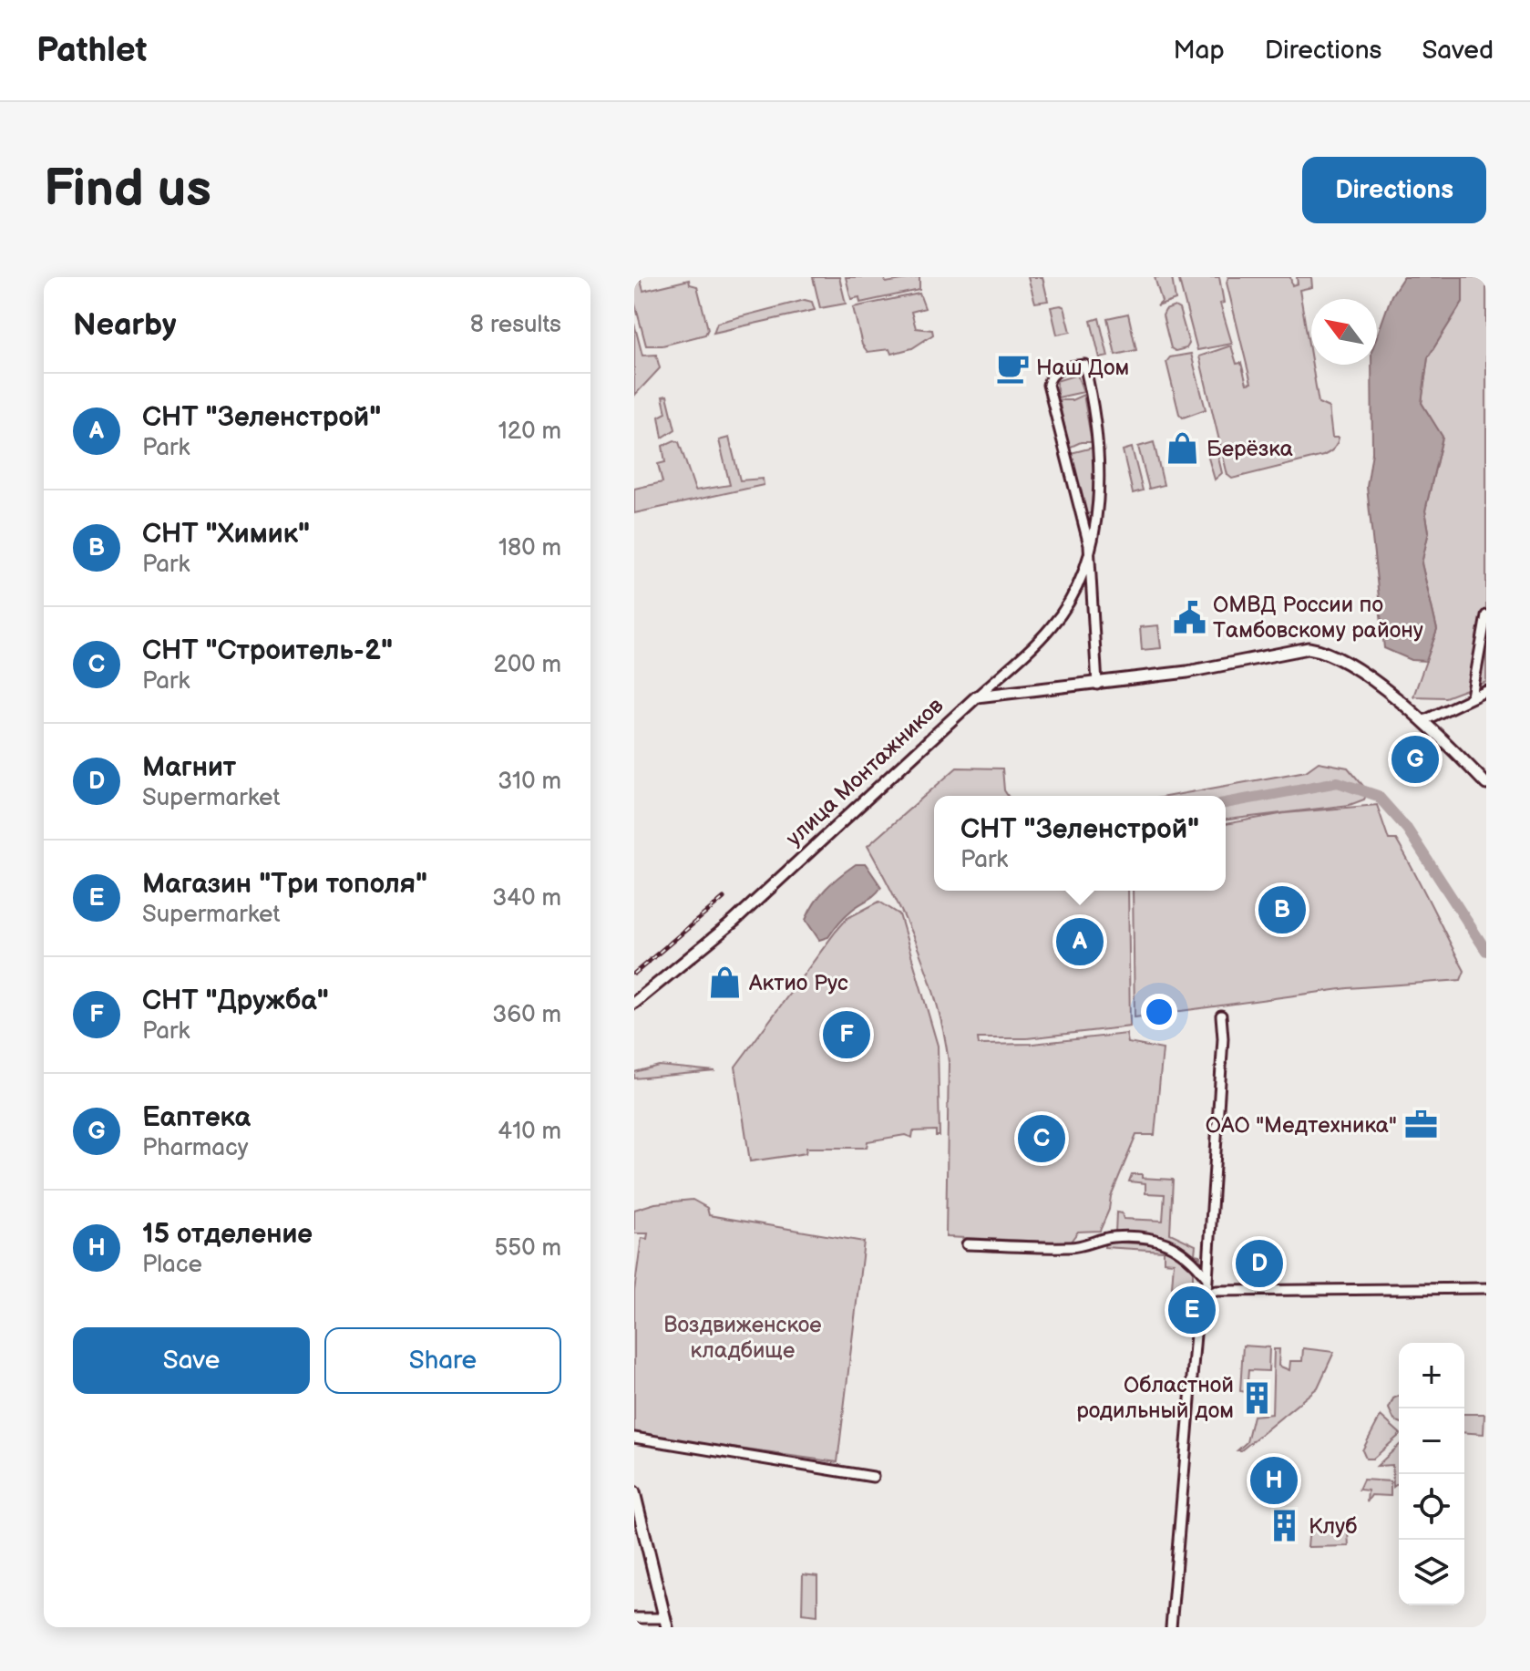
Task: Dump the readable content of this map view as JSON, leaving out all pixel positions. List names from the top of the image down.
{
  "streets": {
    "main road": ["улица Монтажников"]
  },
  "parks": ["Воздвиженское кладбище"],
  "places": {
    "cafe": ["Наш Дом"],
    "shop": ["Берёзка", "Актио Рус"],
    "public building": ["ОМВД России по Тамбовскому району"],
    "office": ["ОАО \"Медтехника\""],
    "building": ["Областной родильный дом", "Клуб"]
  },
  "north": "top left",
  "page": {
    "header": "Pathlet",
    "nav": ["Map", "Directions", "Saved"],
    "buttons": [
      "Directions",
      ["Save", "Share"]
    ],
    "title": "Find us",
    "heading": ["Nearby", "8 results"],
    "list": [
      {
        "mark": "A",
        "name": "СНТ \"Зеленстрой\"",
        "note": "Park",
        "value": "120 m"
      },
      {
        "mark": "B",
        "name": "СНТ \"Химик\"",
        "note": "Park",
        "value": "180 m"
      },
      {
        "mark": "C",
        "name": "СНТ \"Строитель-2\"",
        "note": "Park",
        "value": "200 m"
      },
      {
        "mark": "D",
        "name": "Магнит",
        "note": "Supermarket",
        "value": "310 m"
      },
      {
        "mark": "E",
        "name": "Магазин \"Три тополя\"",
        "note": "Supermarket",
        "value": "340 m"
      },
      {
        "mark": "F",
        "name": "СНТ \"Дружба\"",
        "note": "Park",
        "value": "360 m"
      },
      {
        "mark": "G",
        "name": "Еаптека",
        "note": "Pharmacy",
        "value": "410 m"
      },
      {
        "mark": "H",
        "name": "15 отделение",
        "note": "Place",
        "value": "550 m"
      }
    ],
    "pins": [
      "G",
      "B",
      "A",
      "F",
      "C",
      "D",
      "E",
      "H"
    ],
    "popup": ["СНТ \"Зеленстрой\"", "Park"],
    "map_buttons": ["+", "−"]
  }
}
